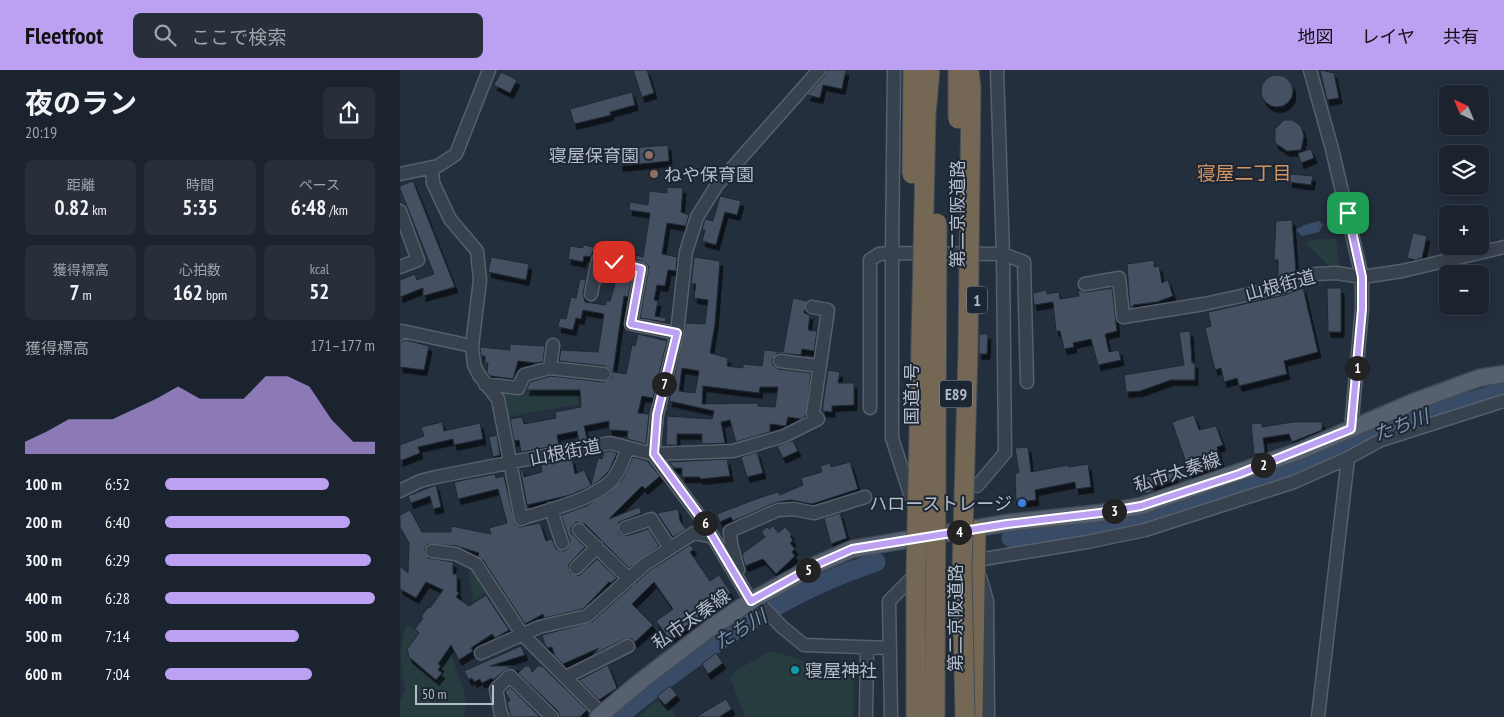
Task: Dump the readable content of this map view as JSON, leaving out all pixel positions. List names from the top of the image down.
{
  "streets": {
    "highway": [
      "第二京阪道路",
      "1",
      "国道1号",
      "E89"
    ],
    "main road": ["私市太秦線"],
    "street": ["山根街道"]
  },
  "crossings": [
    ["1", "私市太秦線"],
    ["国道1号", "私市太秦線"]
  ],
  "districts": ["寝屋二丁目"],
  "water": ["たち川"],
  "places": [
    "寝屋保育園",
    "ねや保育園",
    "ハローストレージ",
    "寝屋神社"
  ],
  "scale_bar": "50 m",
  "north": "top left",
  "page": {
    "header": "Fleetfoot",
    "search": "ここで検索",
    "nav": ["地図", "レイヤ", "共有"],
    "heading": ["夜のラン", "20:19"],
    "map_buttons": ["+", "−"],
    "stats": [
      ["距離", "0.82 km"],
      ["時間", "5:35"],
      ["ペース", "6:48 /km"],
      ["獲得標高", "7 m"],
      ["心拍数", "162 bpm"],
      ["kcal", "52"]
    ],
    "chart": ["獲得標高", "171–177 m"],
    "pins": [
      "1",
      "7",
      "2",
      "3",
      "6",
      "4",
      "5"
    ],
    "list": [
      {
        "name": "100 m",
        "note": "6:52"
      },
      {
        "name": "200 m",
        "note": "6:40"
      },
      {
        "name": "300 m",
        "note": "6:29"
      },
      {
        "name": "400 m",
        "note": "6:28"
      },
      {
        "name": "500 m",
        "note": "7:14"
      },
      {
        "name": "600 m",
        "note": "7:04"
      }
    ],
    "scale": "50 m"
  }
}
